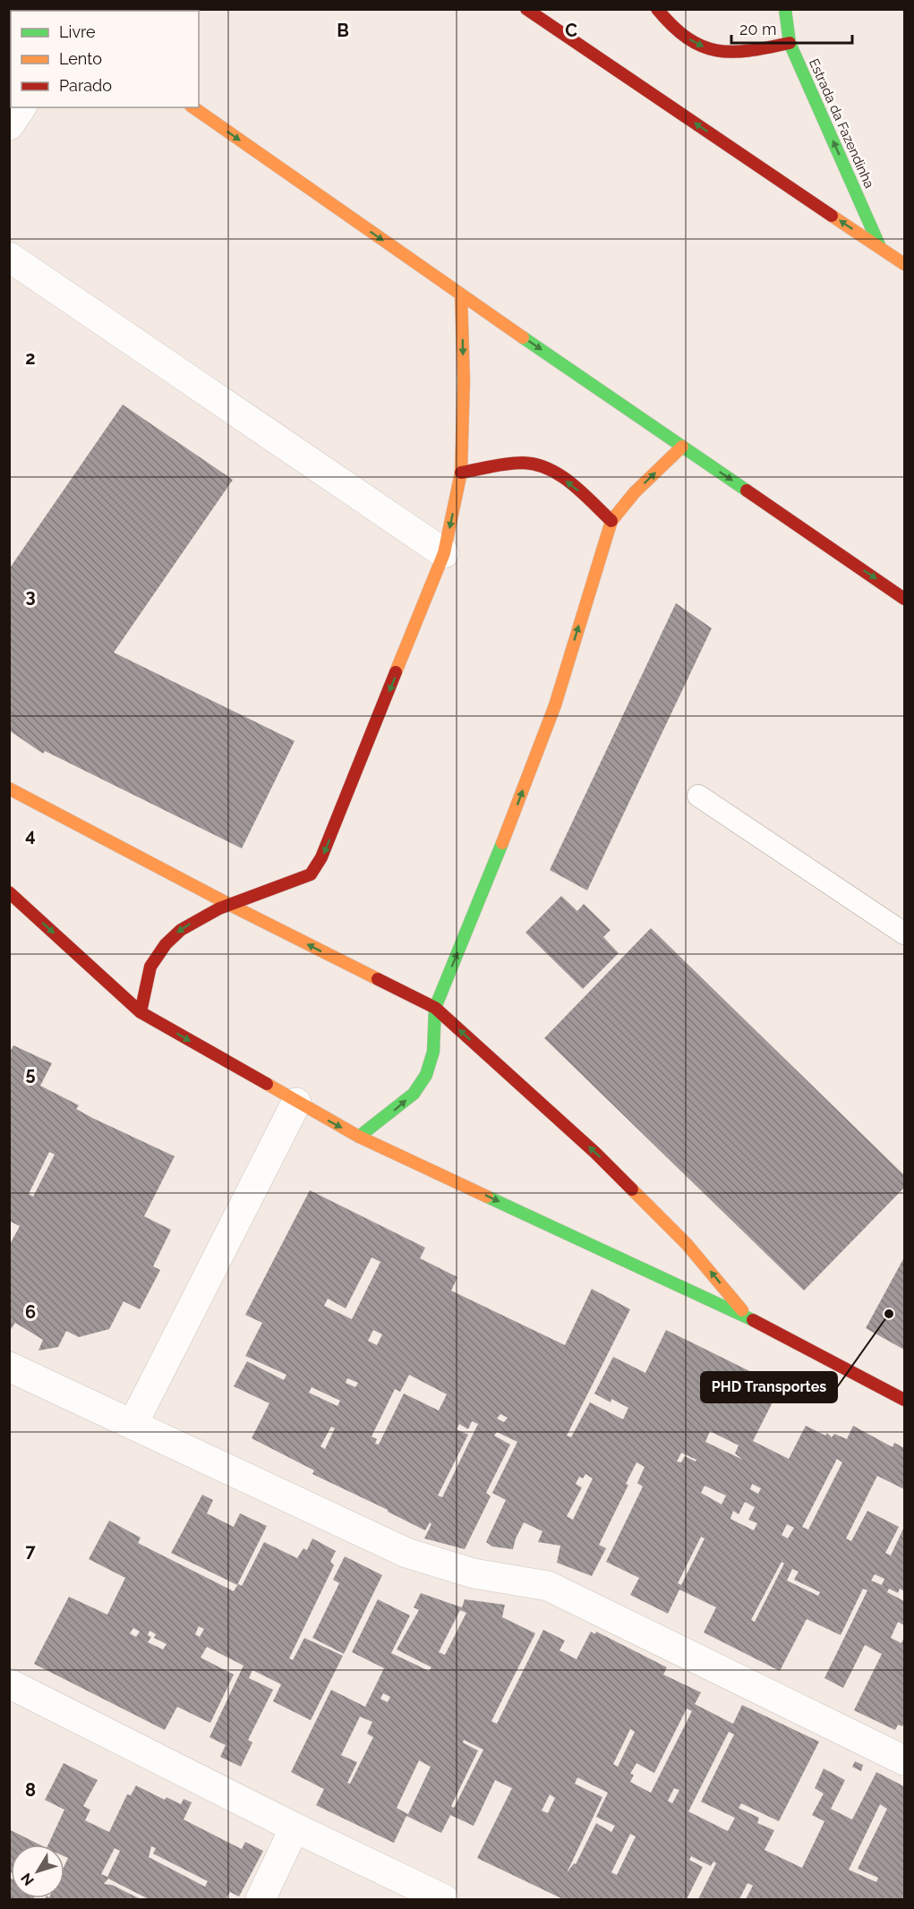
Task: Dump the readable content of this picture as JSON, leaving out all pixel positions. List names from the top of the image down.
{
  "streets": {
    "main road": ["Estrada da Fazendinha"]
  },
  "one_way": ["Estrada da Fazendinha"],
  "places": ["PHD Transportes"],
  "legend": ["Livre", "Lento", "Parado"],
  "scale_bar": "20 m",
  "north": "bottom left",
  "grid": {
    "columns": ["B", "C"],
    "rows": [
      "2",
      "3",
      "4",
      "5",
      "6",
      "7",
      "8"
    ]
  }
}
